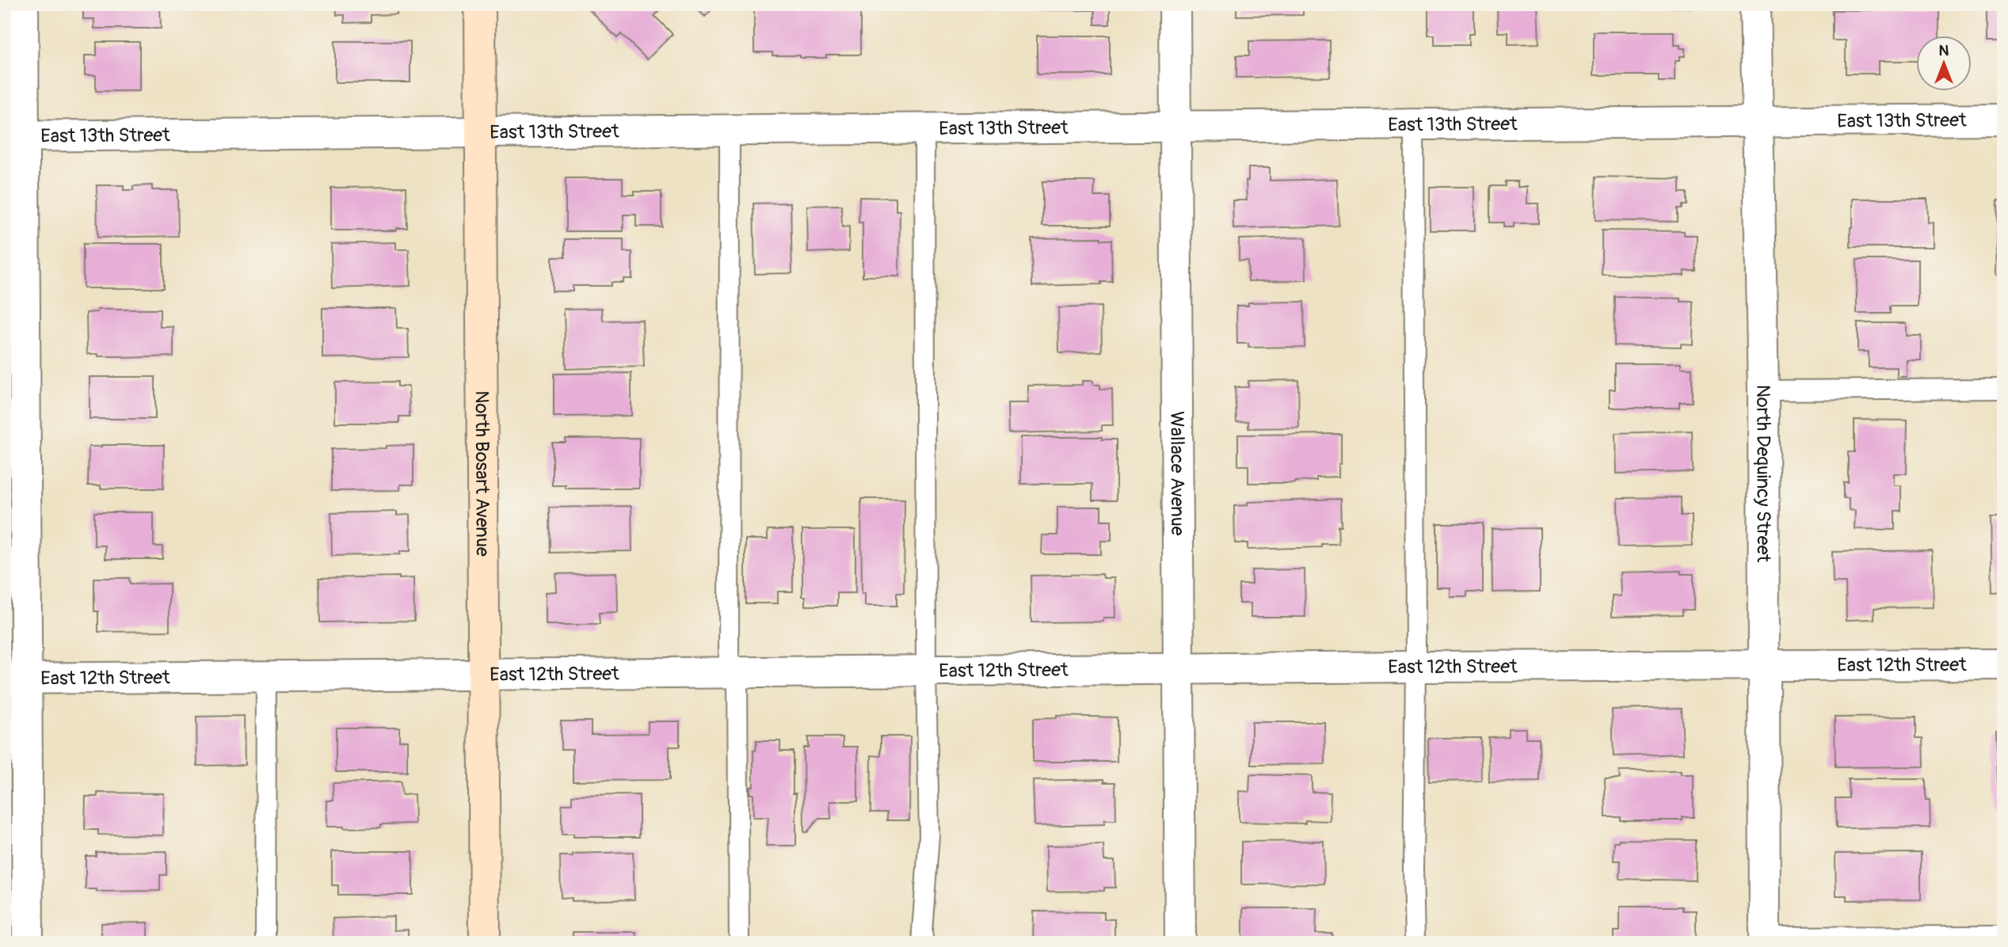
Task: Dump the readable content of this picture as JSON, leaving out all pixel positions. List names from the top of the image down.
{
  "streets": {
    "street": [
      "East 13th Street",
      "North Bosart Avenue",
      "Wallace Avenue",
      "North Dequincy Street",
      "East 12th Street"
    ]
  },
  "crossings": [
    ["East 13th Street", "North Bosart Avenue"],
    ["East 13th Street", "Wallace Avenue"],
    ["East 13th Street", "North Dequincy Street"],
    ["North Bosart Avenue", "East 12th Street"],
    ["Wallace Avenue", "East 12th Street"],
    ["North Dequincy Street", "East 12th Street"]
  ],
  "north": "top"
}
